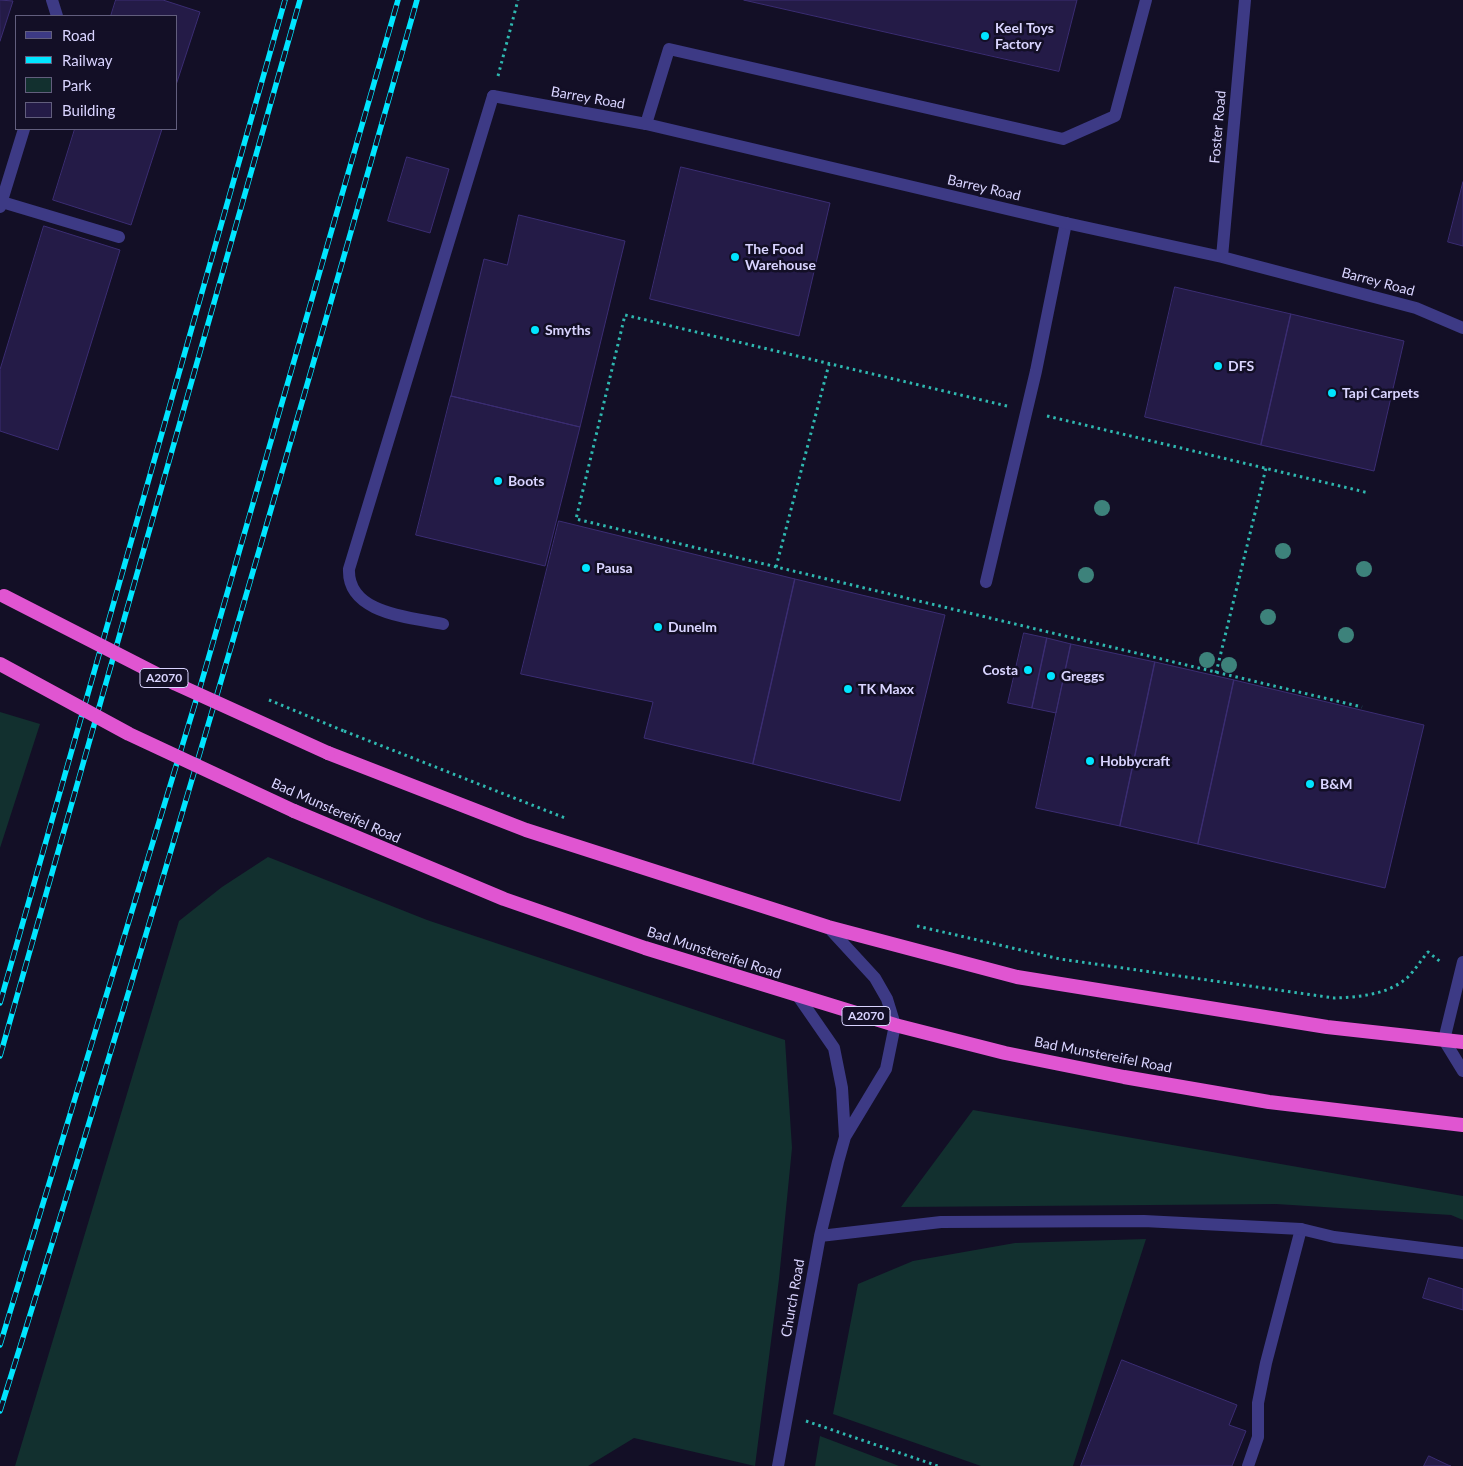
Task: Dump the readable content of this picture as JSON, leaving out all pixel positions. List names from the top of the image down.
{
  "streets": {
    "highway": ["A2070", "Bad Munstereifel Road"],
    "street": ["Barrey Road", "Foster Road", "Church Road"]
  },
  "crossings": [
    ["Barrey Road", "Foster Road"],
    ["A2070", "Church Road"],
    ["Bad Munstereifel Road", "Church Road"]
  ],
  "places": [
    "Keel Toys Factory",
    "The Food Warehouse",
    "Smyths",
    "DFS",
    "Tapi Carpets",
    "Boots",
    "Pausa",
    "Dunelm",
    "Costa",
    "Greggs",
    "TK Maxx",
    "Hobbycraft",
    "B&M"
  ],
  "legend": [
    "Road",
    "Railway",
    "Park",
    "Building"
  ]
}
